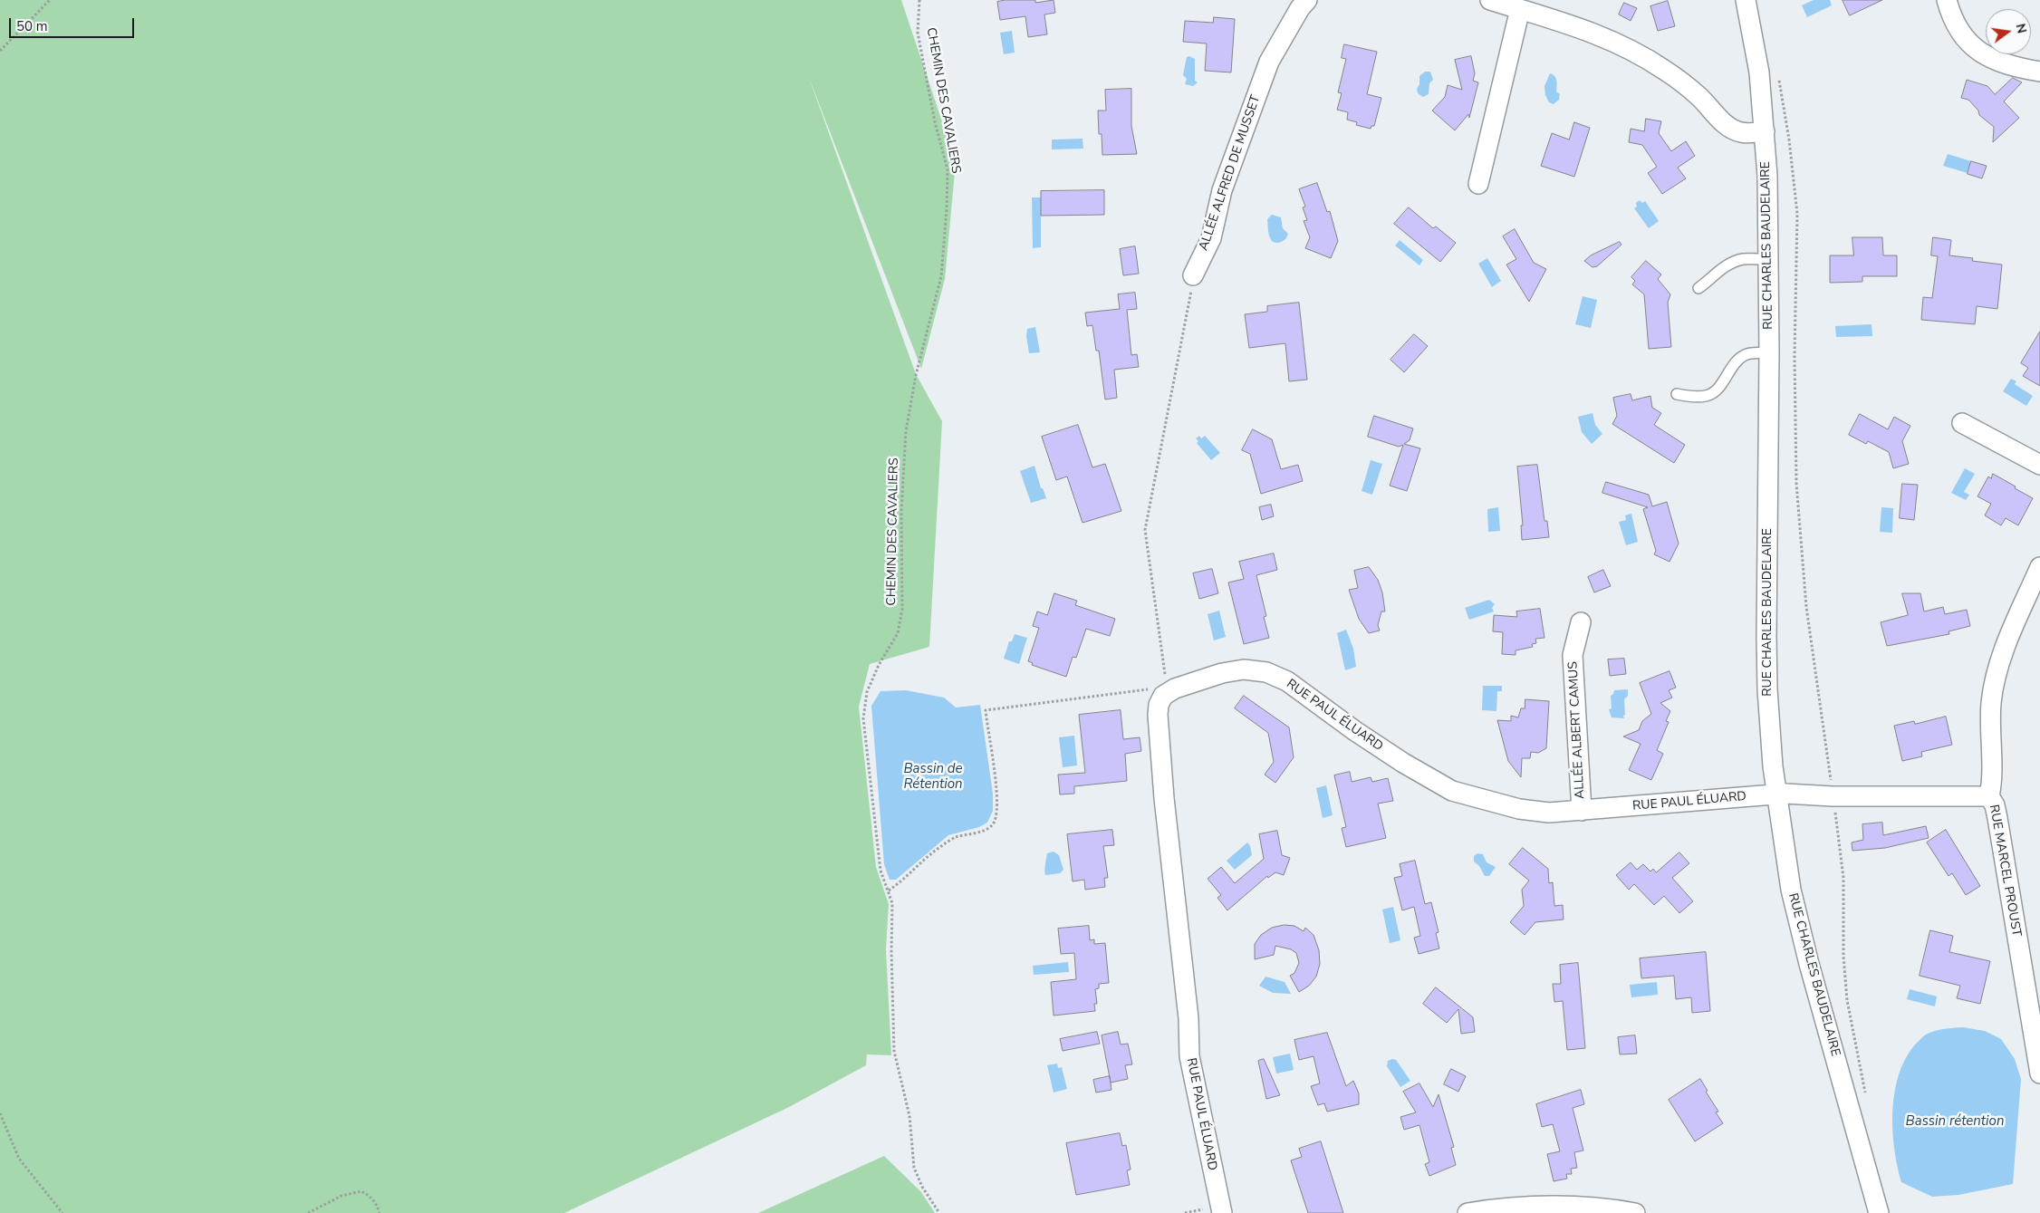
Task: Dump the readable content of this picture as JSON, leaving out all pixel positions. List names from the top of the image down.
{
  "streets": {
    "street": [
      "ALLÉE ALFRED DE MUSSET",
      "RUE CHARLES BAUDELAIRE",
      "RUE PAUL ÉLUARD",
      "ALLÉE ALBERT CAMUS",
      "RUE MARCEL PROUST"
    ],
    "path": ["CHEMIN DES CAVALIERS"]
  },
  "crossings": [
    ["RUE CHARLES BAUDELAIRE", "RUE PAUL ÉLUARD"],
    ["RUE CHARLES BAUDELAIRE", "RUE MARCEL PROUST"],
    ["RUE PAUL ÉLUARD", "ALLÉE ALBERT CAMUS"],
    ["RUE PAUL ÉLUARD", "RUE MARCEL PROUST"]
  ],
  "water": ["Bassin de Rétention", "Bassin rétention"],
  "scale_bar": "50 m",
  "north": "right"
}
